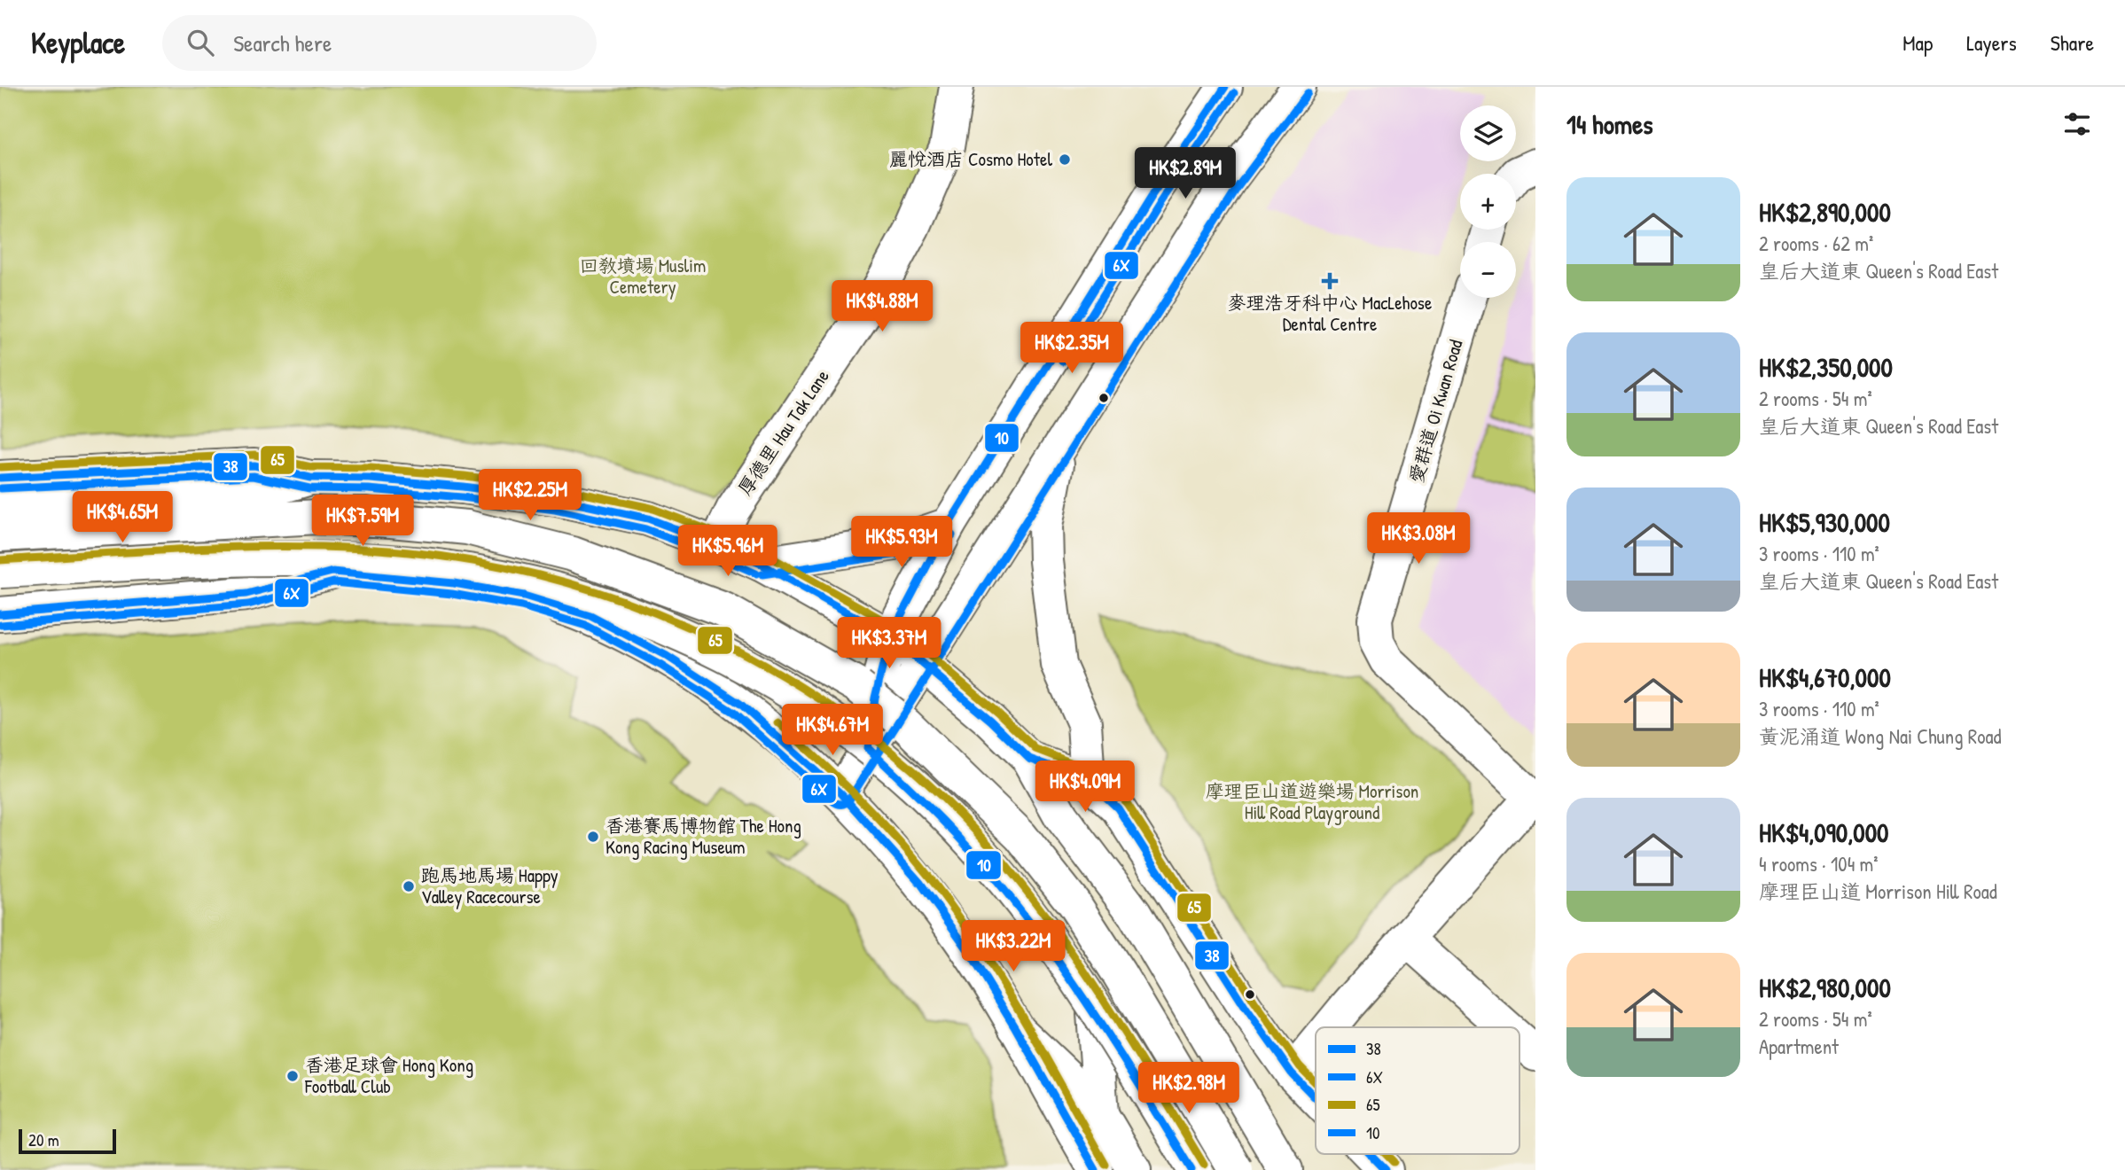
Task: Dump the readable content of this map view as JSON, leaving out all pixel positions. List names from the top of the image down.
{
  "streets": {
    "main road": ["愛群道 Oi Kwan Road", "厚德里 Hau Tak Lane"]
  },
  "parks": ["回教墳場 Muslim Cemetery", "摩理臣山道遊樂場 Morrison Hill Road Playground"],
  "places": {
    "other": [
      "麗悅酒店 Cosmo Hotel",
      "香港賽馬博物館 The Hong Kong Racing Museum",
      "跑馬地馬場 Happy Valley Racecourse",
      "香港足球會 Hong Kong Football Club"
    ],
    "health": ["麥理浩牙科中心 MacLehose Dental Centre"]
  },
  "lines": [
    "transit line 10",
    "transit line 6X",
    "transit line 65",
    "transit line 38"
  ],
  "legend": [
    "38",
    "6X",
    "65",
    "10"
  ],
  "scale_bar": "20 m",
  "page": {
    "header": "Keyplace",
    "search": "Search here",
    "nav": ["Map", "Layers", "Share"],
    "heading": "14 homes",
    "map_buttons": ["+", "−"],
    "price": [
      "HK$2.89M",
      "HK$4.88M",
      "HK$2.35M",
      "HK$2.25M",
      "HK$4.65M",
      "HK$7.59M",
      "HK$3.08M",
      "HK$5.93M",
      "HK$5.96M",
      "HK$3.37M",
      "HK$4.67M",
      "HK$4.09M",
      "HK$3.22M",
      "HK$2.98M"
    ],
    "list": [
      {
        "name": "HK$2,890,000",
        "note": "2 rooms · 62 m² · 皇后大道東 Queen's Road East"
      },
      {
        "name": "HK$2,350,000",
        "note": "2 rooms · 54 m² · 皇后大道東 Queen's Road East"
      },
      {
        "name": "HK$5,930,000",
        "note": "3 rooms · 110 m² · 皇后大道東 Queen's Road East"
      },
      {
        "name": "HK$4,670,000",
        "note": "3 rooms · 110 m² · 黃泥涌道 Wong Nai Chung Road"
      },
      {
        "name": "HK$4,090,000",
        "note": "4 rooms · 104 m² · 摩理臣山道 Morrison Hill Road"
      },
      {
        "name": "HK$2,980,000",
        "note": "2 rooms · 54 m² · Apartment"
      }
    ],
    "scale": "20 m"
  }
}
